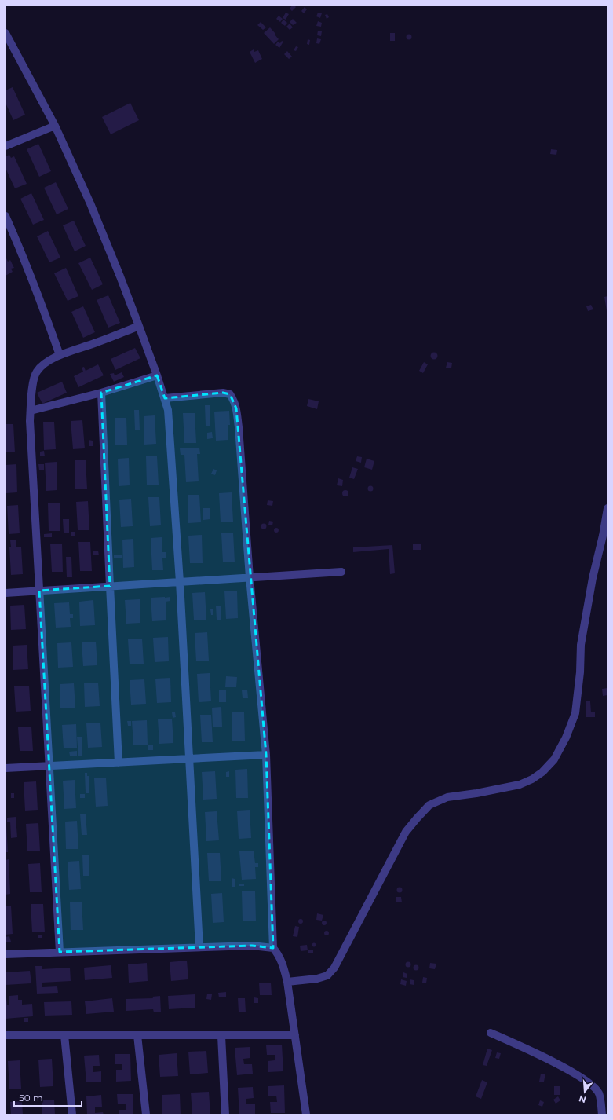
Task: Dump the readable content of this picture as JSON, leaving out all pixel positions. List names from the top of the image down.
{
  "scale_bar": "50 m",
  "north": "bottom"
}
